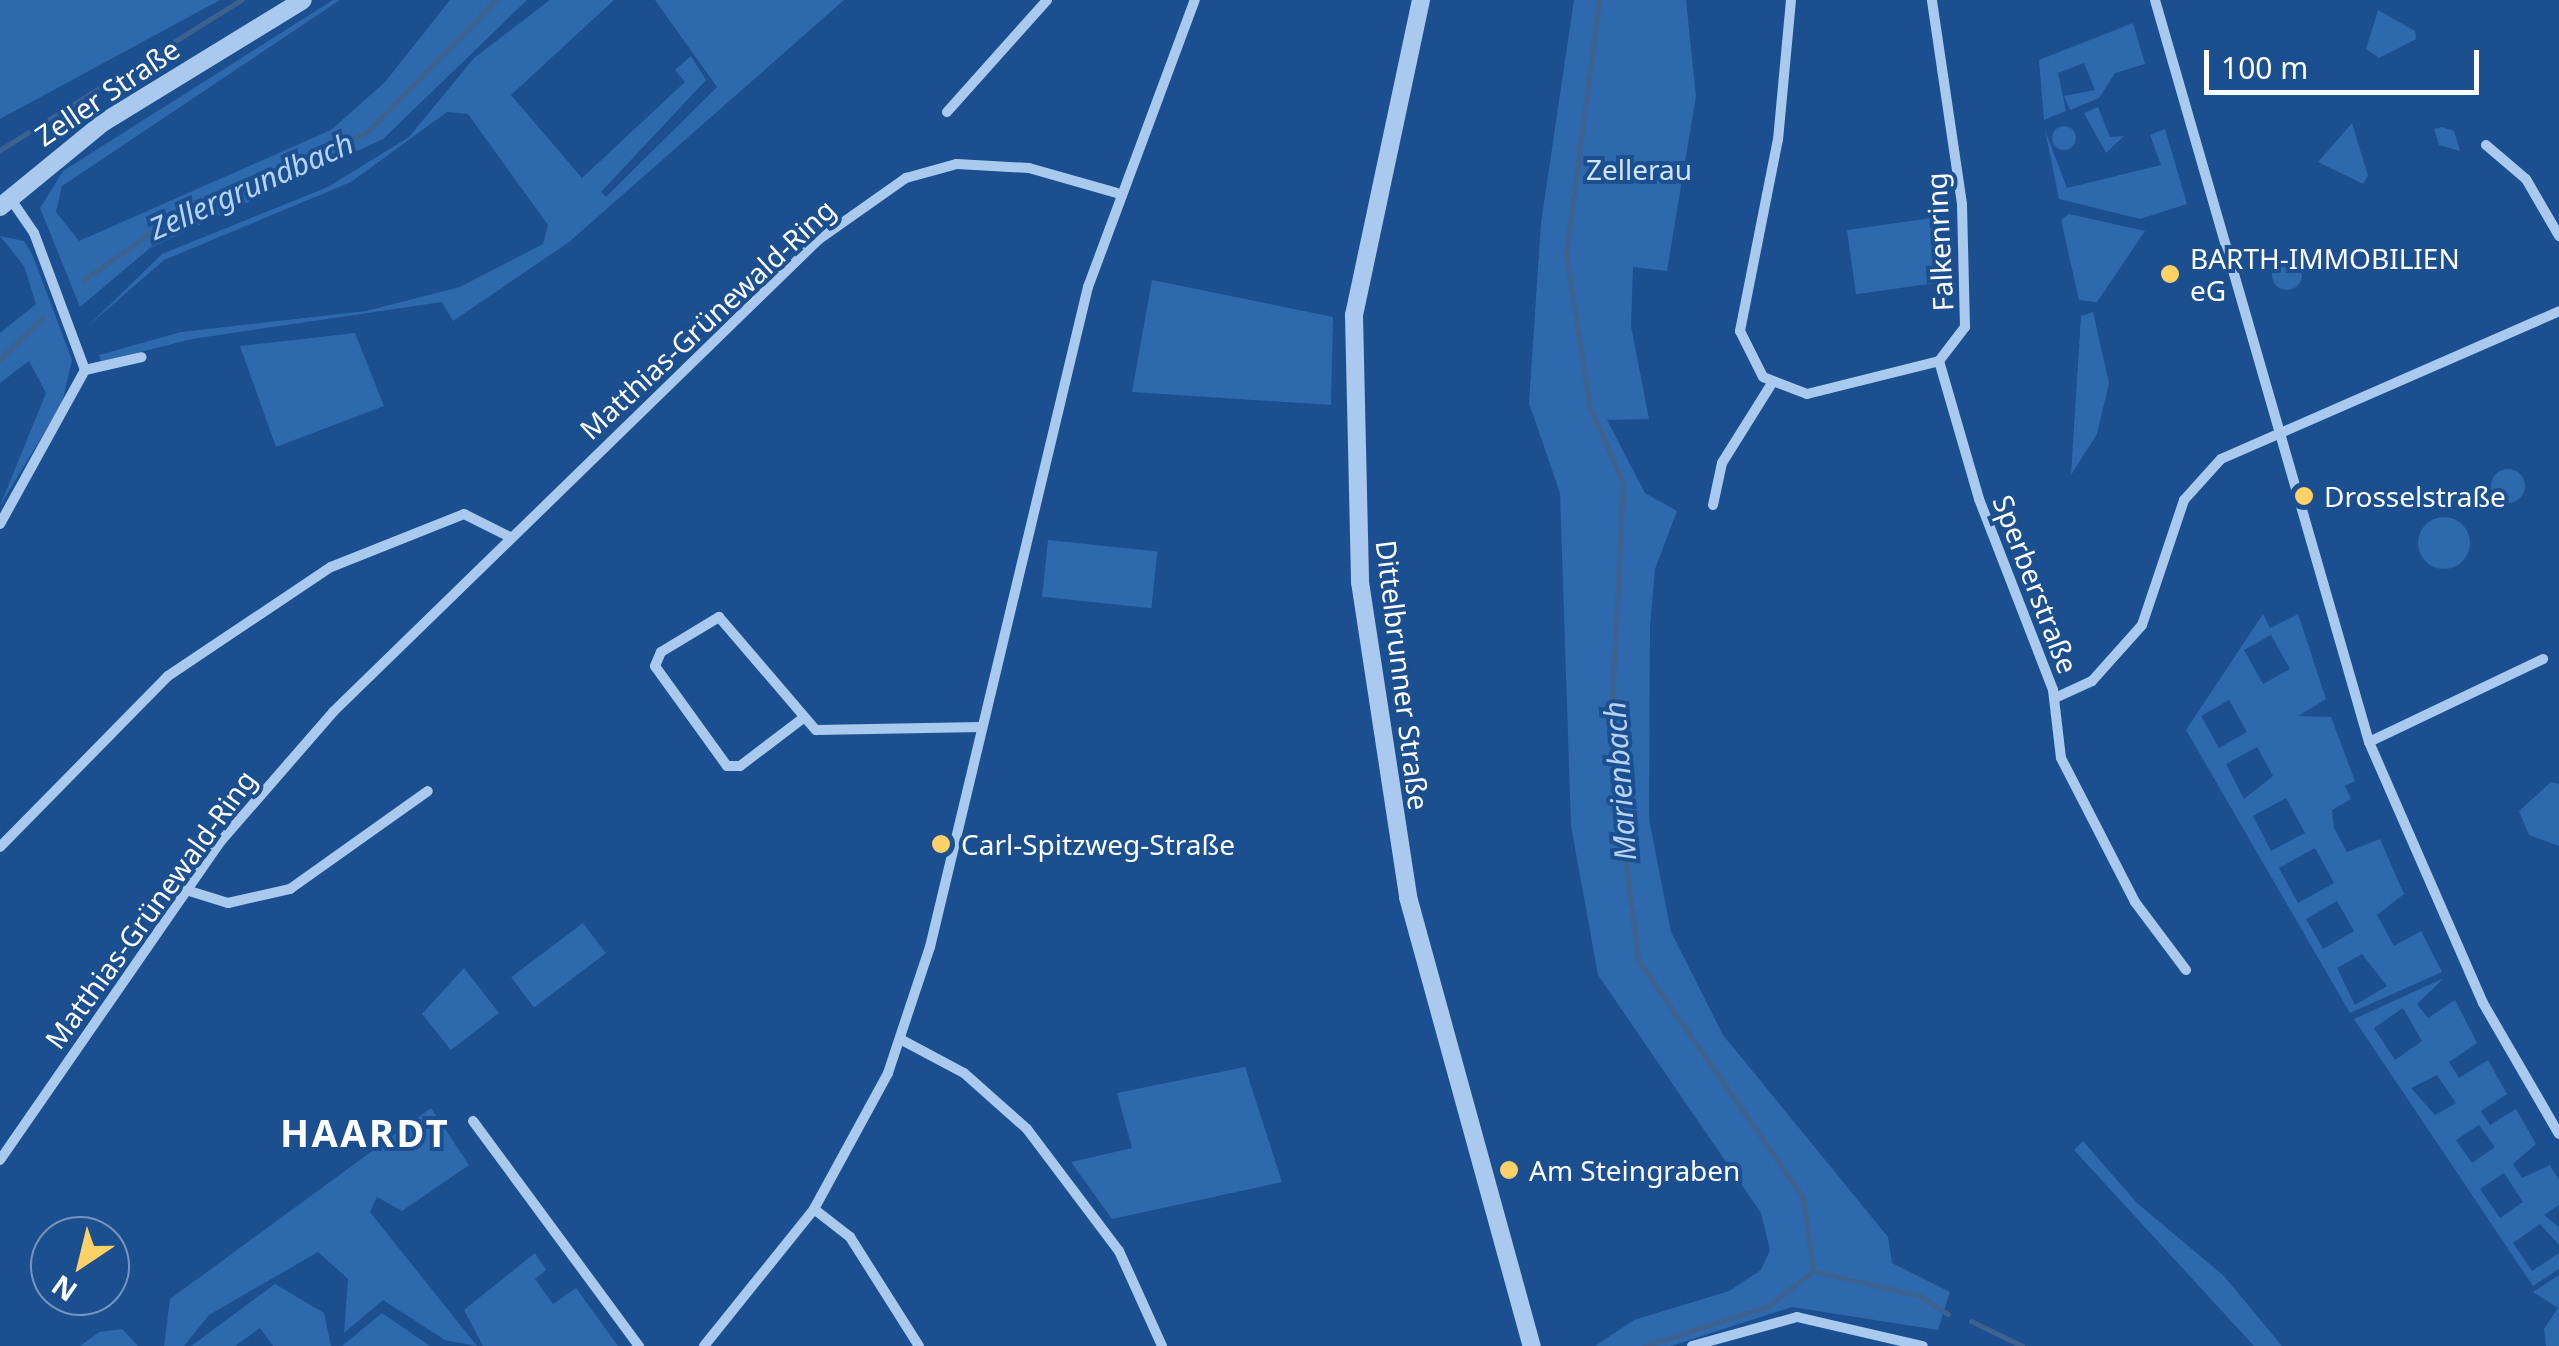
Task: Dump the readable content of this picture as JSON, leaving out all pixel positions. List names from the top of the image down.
{
  "streets": {
    "street": [
      "Zeller Straße",
      "Falkenring",
      "Matthias-Grünewald-Ring",
      "Sperberstraße",
      "Dittelbrunner Straße"
    ]
  },
  "crossings": [
    ["Falkenring", "Sperberstraße"]
  ],
  "districts": ["HAARDT"],
  "water": ["Zellergrundbach", "Marienbach"],
  "parks": ["Zellerau"],
  "places": [
    "BARTH-IMMOBILIEN eG",
    "Drosselstraße",
    "Carl-Spitzweg-Straße",
    "Am Steingraben"
  ],
  "scale_bar": "100 m",
  "north": "bottom left"
}
